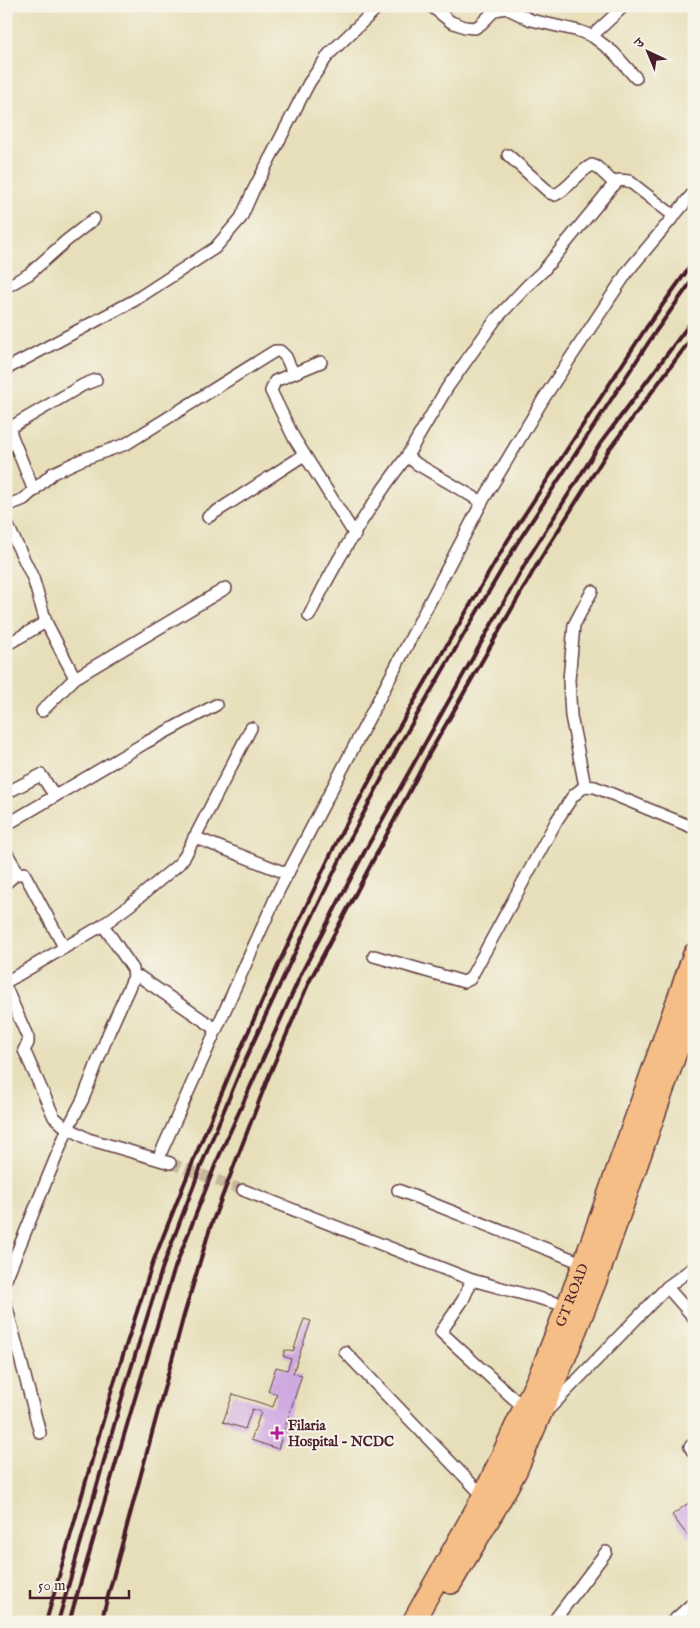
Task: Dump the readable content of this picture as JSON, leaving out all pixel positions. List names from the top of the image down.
{
  "streets": {
    "highway": ["GT ROAD"]
  },
  "places": {
    "health": ["Filaria Hospital - NCDC"]
  },
  "scale_bar": "50 m",
  "north": "top left"
}
